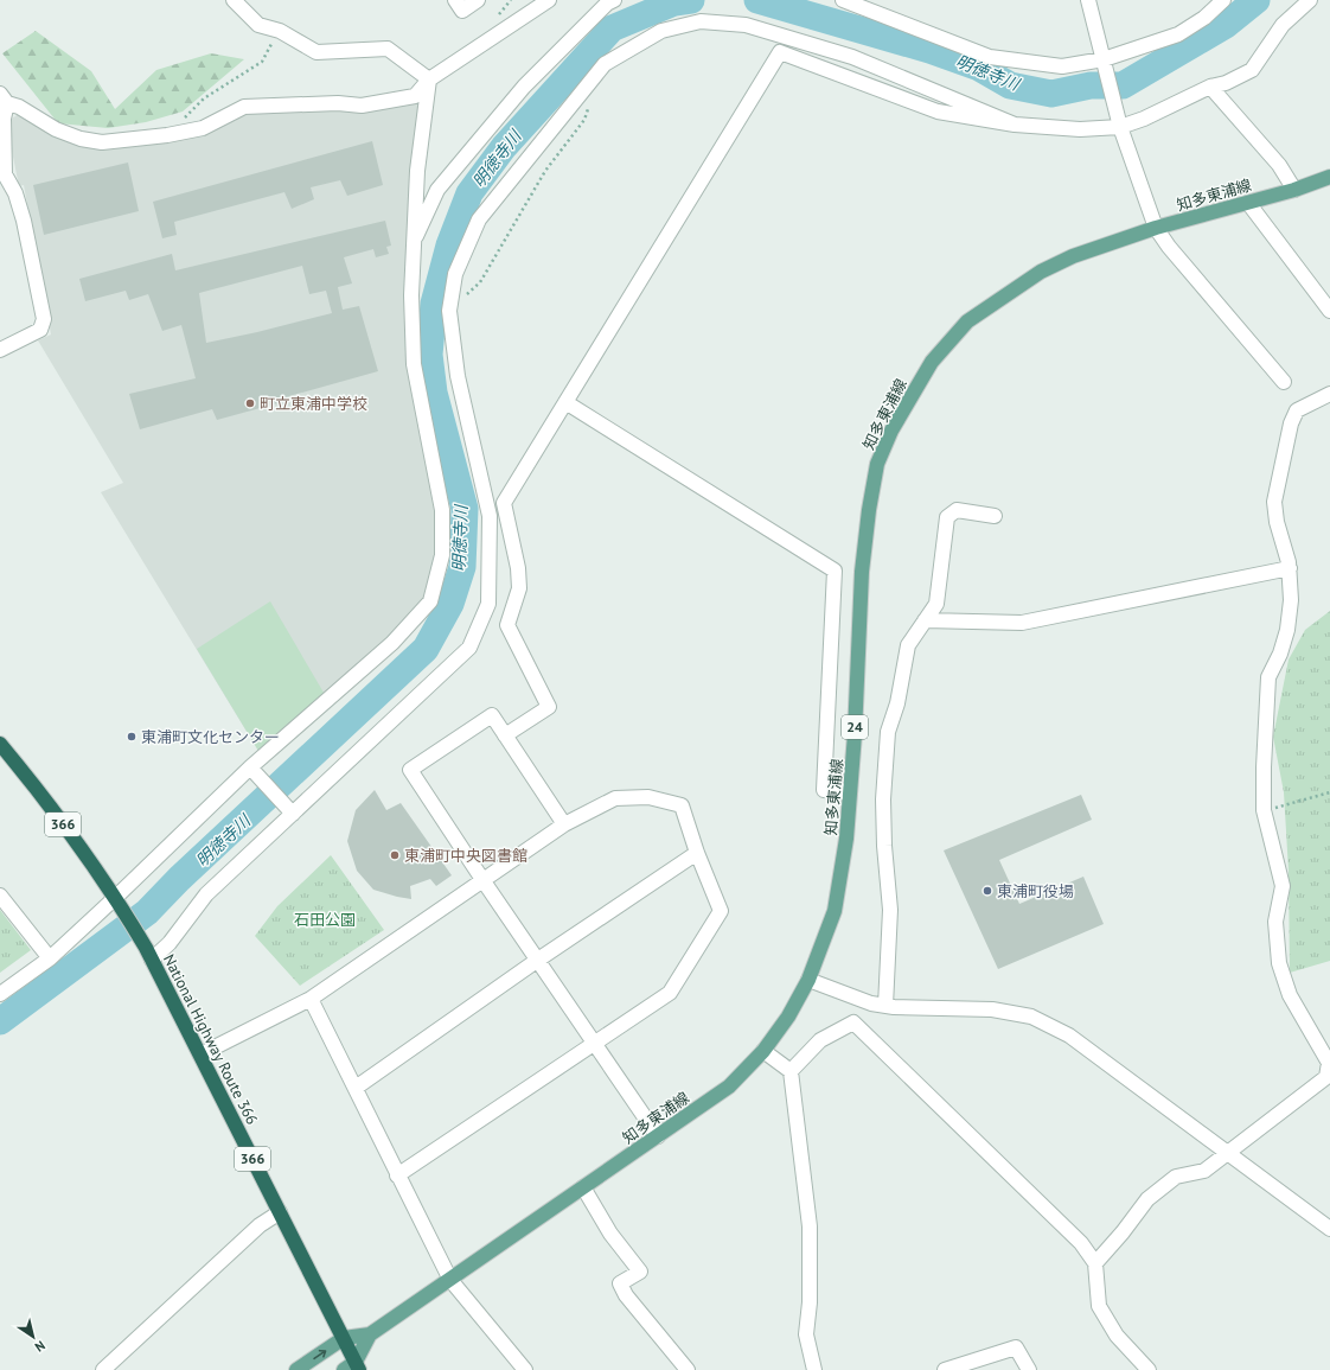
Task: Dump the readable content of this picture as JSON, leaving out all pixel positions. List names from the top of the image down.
{
  "streets": {
    "highway": ["366", "National Highway Route 366"],
    "main road": ["知多東浦線", "24"]
  },
  "crossings": [
    ["知多東浦線", "National Highway Route 366"]
  ],
  "water": ["明徳寺川"],
  "parks": ["石田公園"],
  "places": [
    "町立東浦中学校",
    "東浦町文化センター",
    "東浦町中央図書館",
    "東浦町役場"
  ],
  "north": "bottom right"
}
